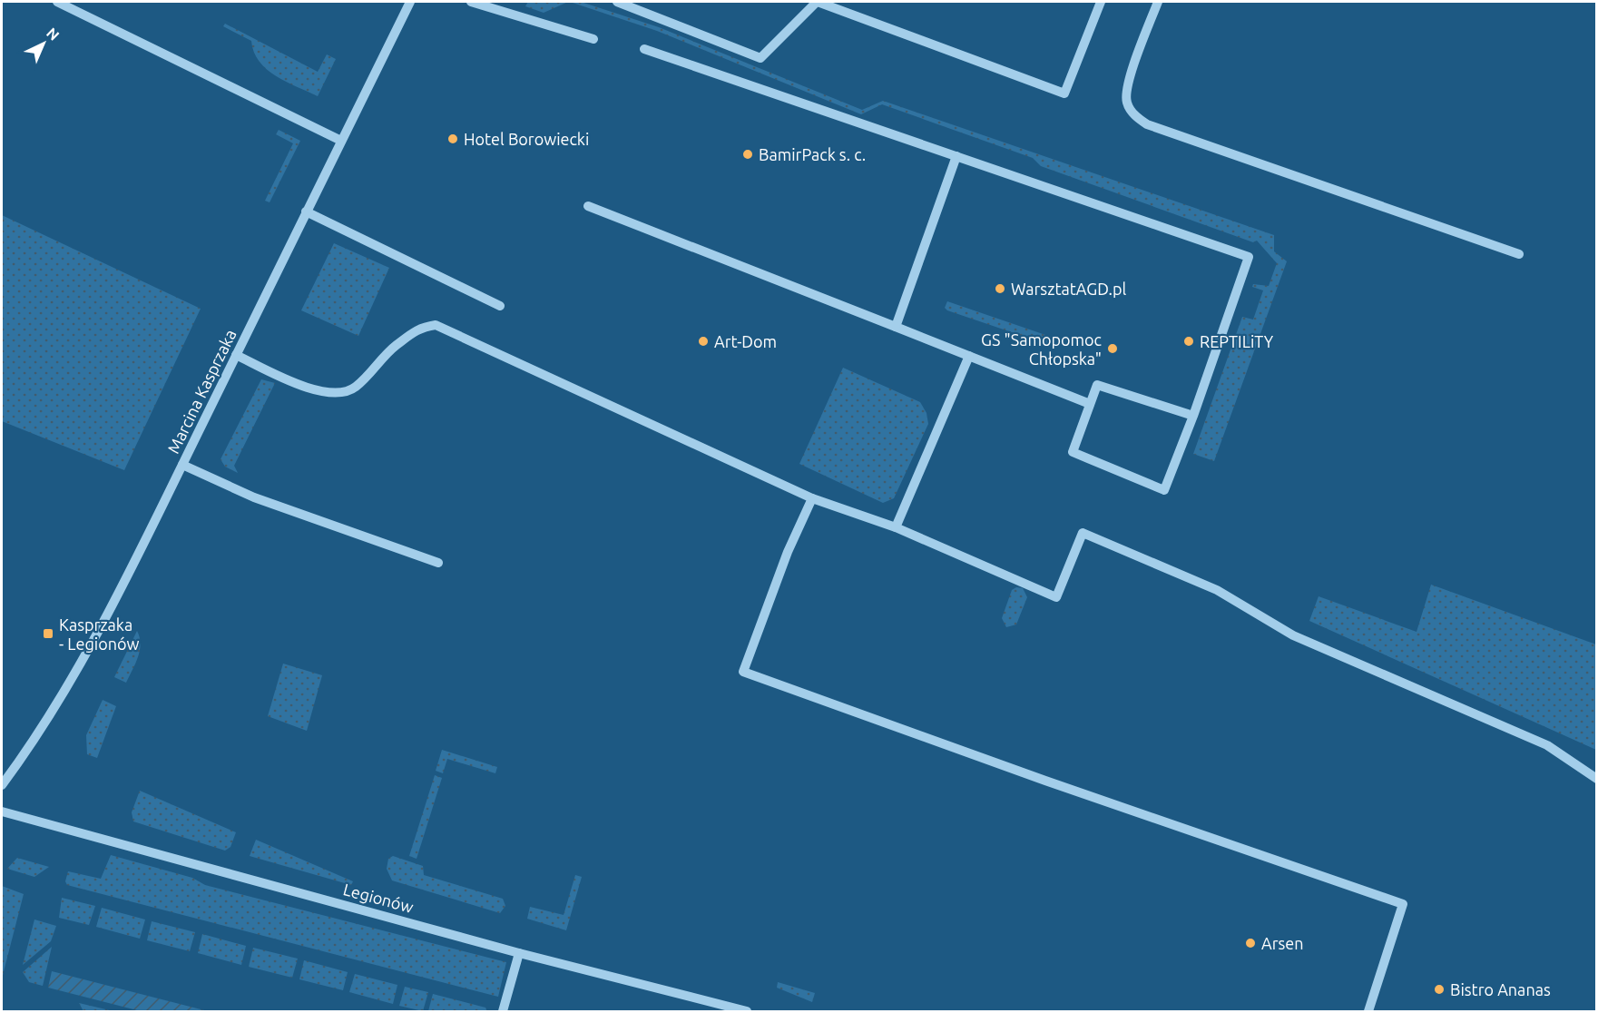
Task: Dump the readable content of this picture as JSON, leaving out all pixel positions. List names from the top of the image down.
{
  "streets": {
    "street": ["Marcina Kasprzaka", "Legionów"]
  },
  "places": {
    "other": [
      "Hotel Borowiecki",
      "BamirPack s. c.",
      "WarsztatAGD.pl",
      "Art-Dom",
      "REPTILiTY",
      "GS \"Samopomoc Chłopska\"",
      "Arsen",
      "Bistro Ananas"
    ],
    "transit": ["Kasprzaka - Legionów"]
  },
  "north": "top right"
}
